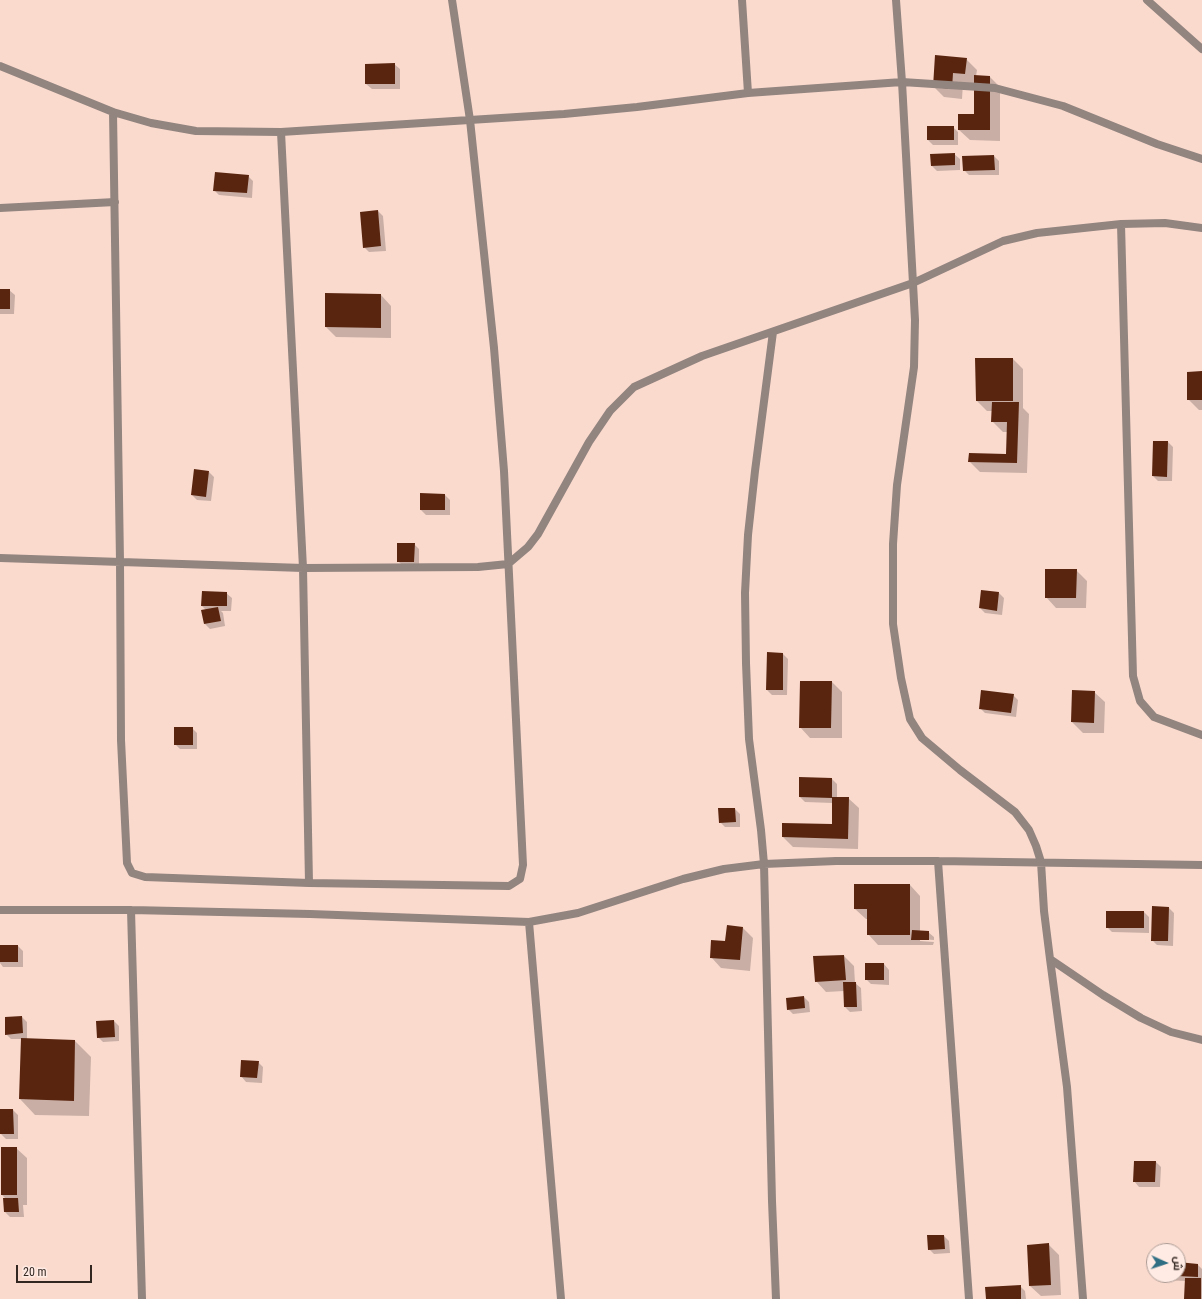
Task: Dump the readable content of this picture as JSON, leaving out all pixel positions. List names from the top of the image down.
{
  "scale_bar": "20 m",
  "north": "right"
}
